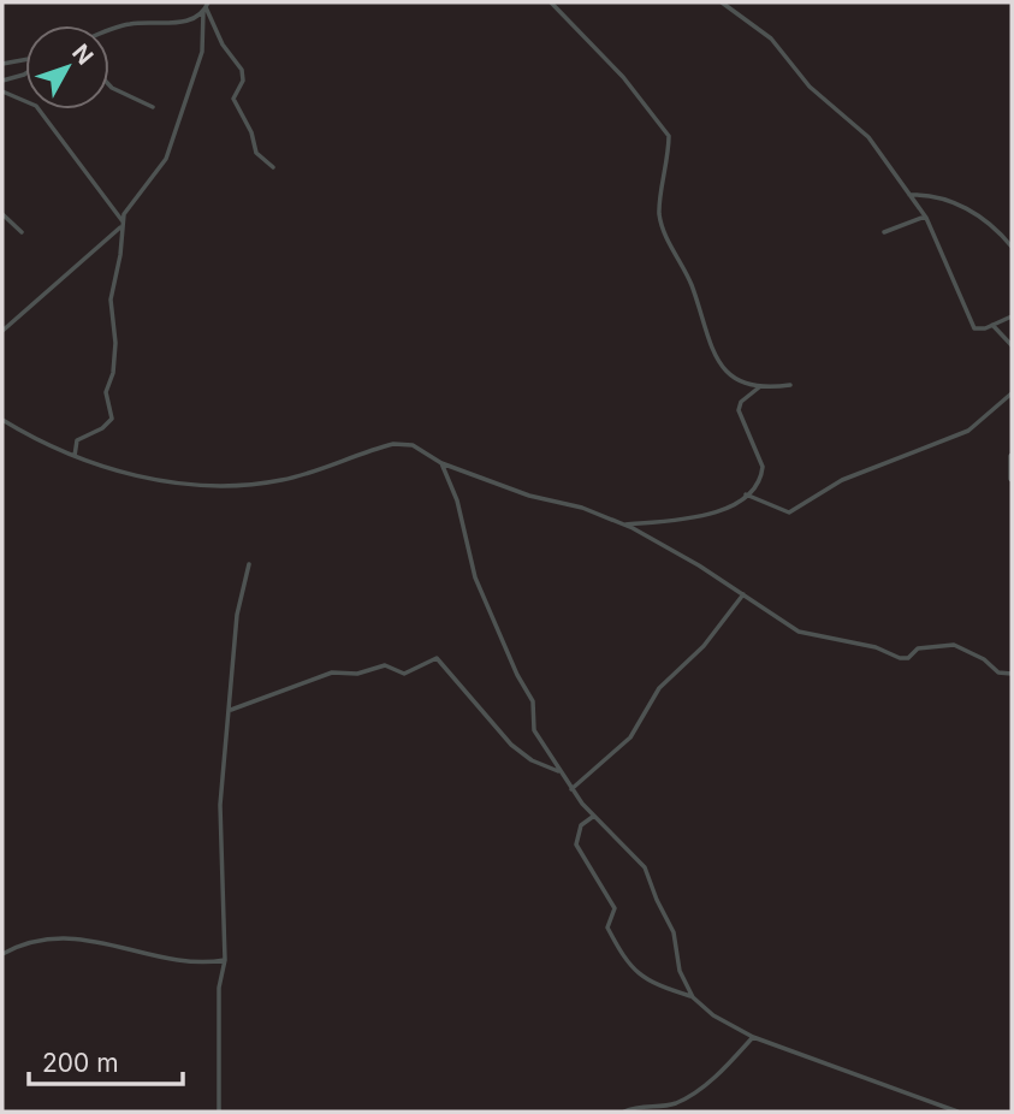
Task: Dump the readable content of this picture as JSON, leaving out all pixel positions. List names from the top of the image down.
{
  "scale_bar": "200 m",
  "north": "top right"
}
